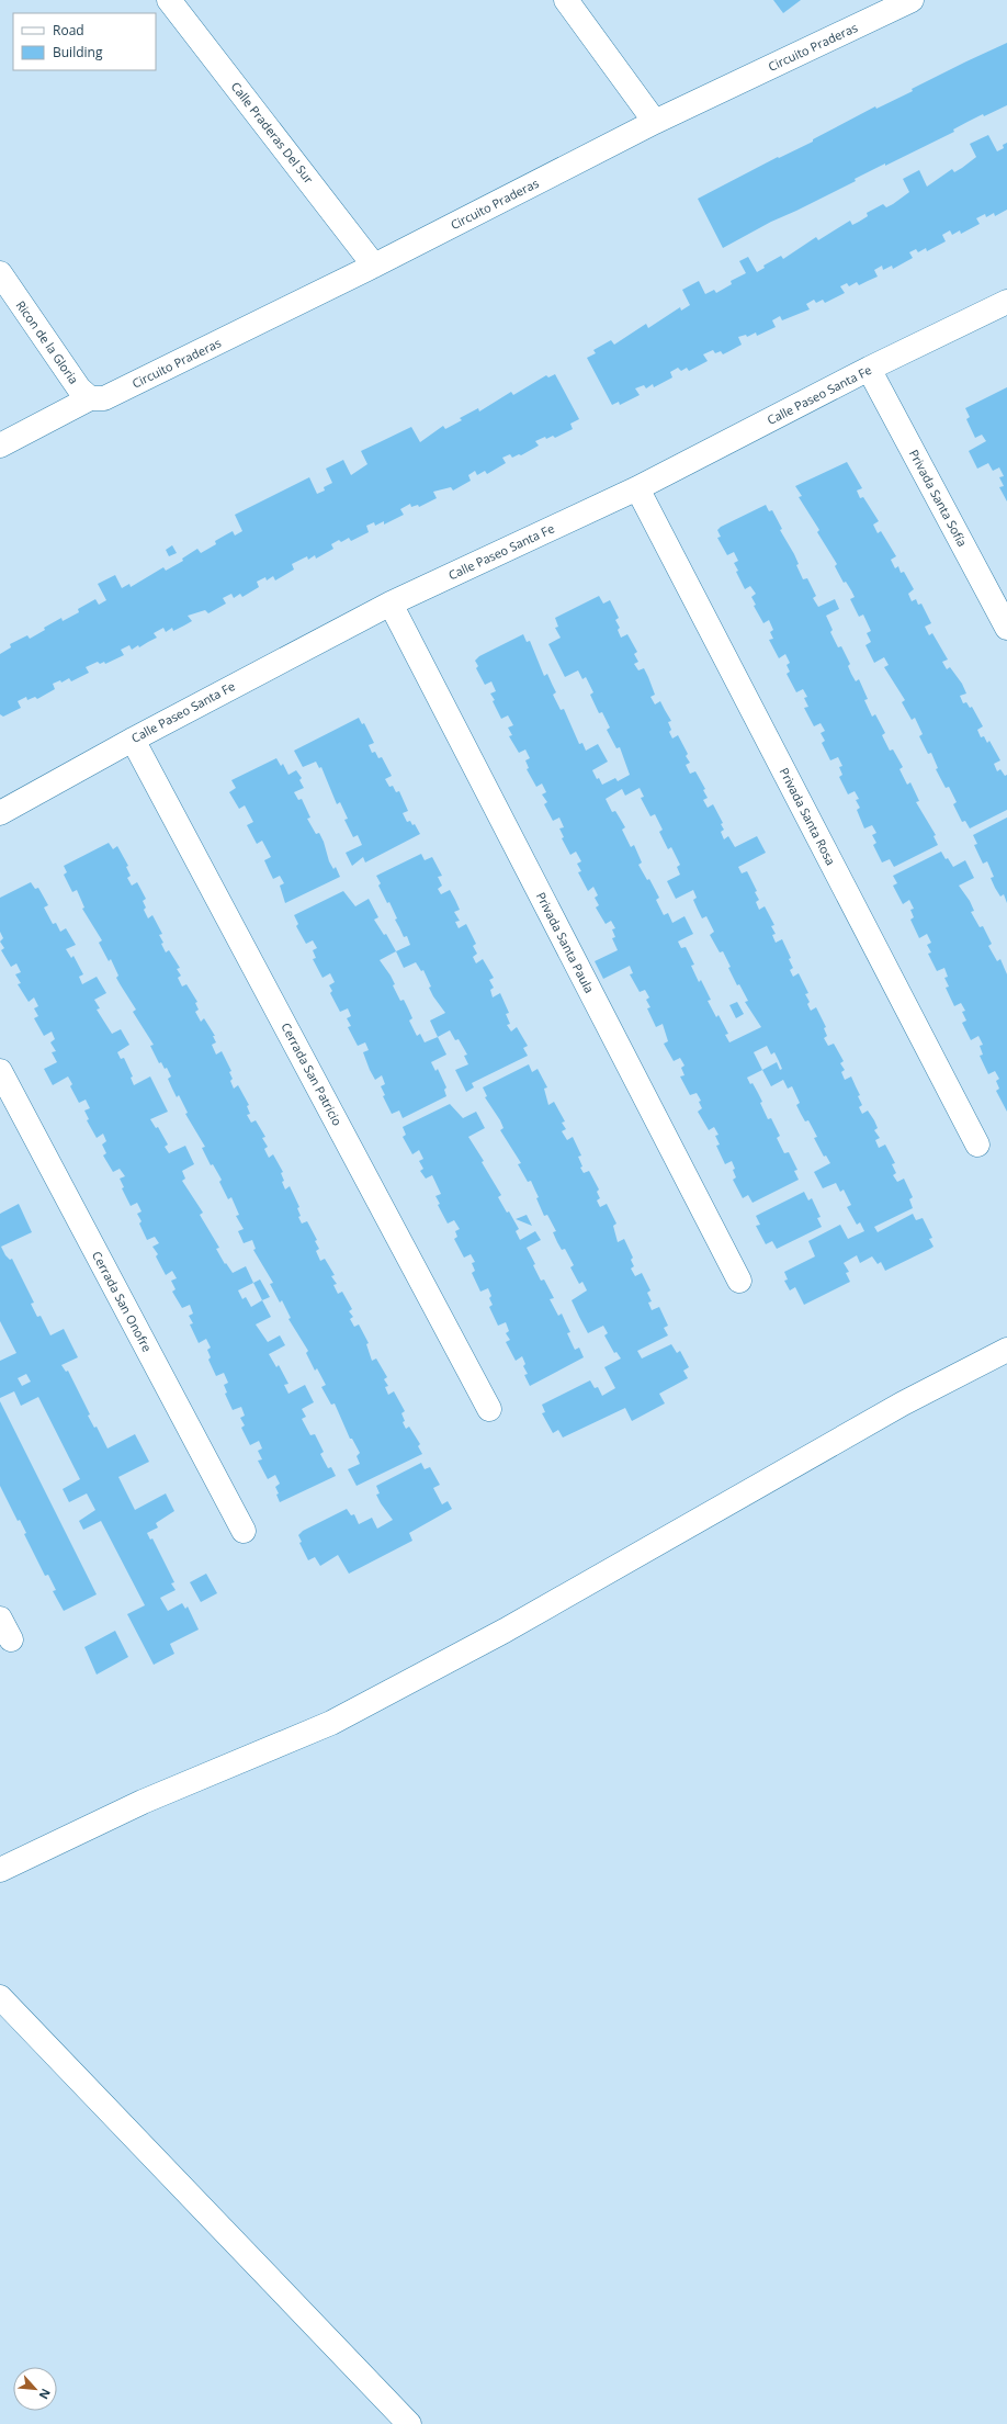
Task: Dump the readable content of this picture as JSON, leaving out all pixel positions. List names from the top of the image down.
{
  "streets": {
    "street": [
      "Circuito Praderas",
      "Calle Praderas Del Sur",
      "Ricon de la Gloria",
      "Calle Paseo Santa Fe",
      "Privada Santa Sofía",
      "Privada Santa Rosa",
      "Privada Santa Paula",
      "Cerrada San Patricio",
      "Cerrada San Onofre"
    ]
  },
  "crossings": [
    ["Circuito Praderas", "Calle Praderas Del Sur"],
    ["Circuito Praderas", "Ricon de la Gloria"],
    ["Calle Paseo Santa Fe", "Privada Santa Sofía"],
    ["Calle Paseo Santa Fe", "Privada Santa Rosa"],
    ["Calle Paseo Santa Fe", "Privada Santa Paula"],
    ["Calle Paseo Santa Fe", "Cerrada San Patricio"]
  ],
  "legend": ["Road", "Building"],
  "north": "bottom right"
}
